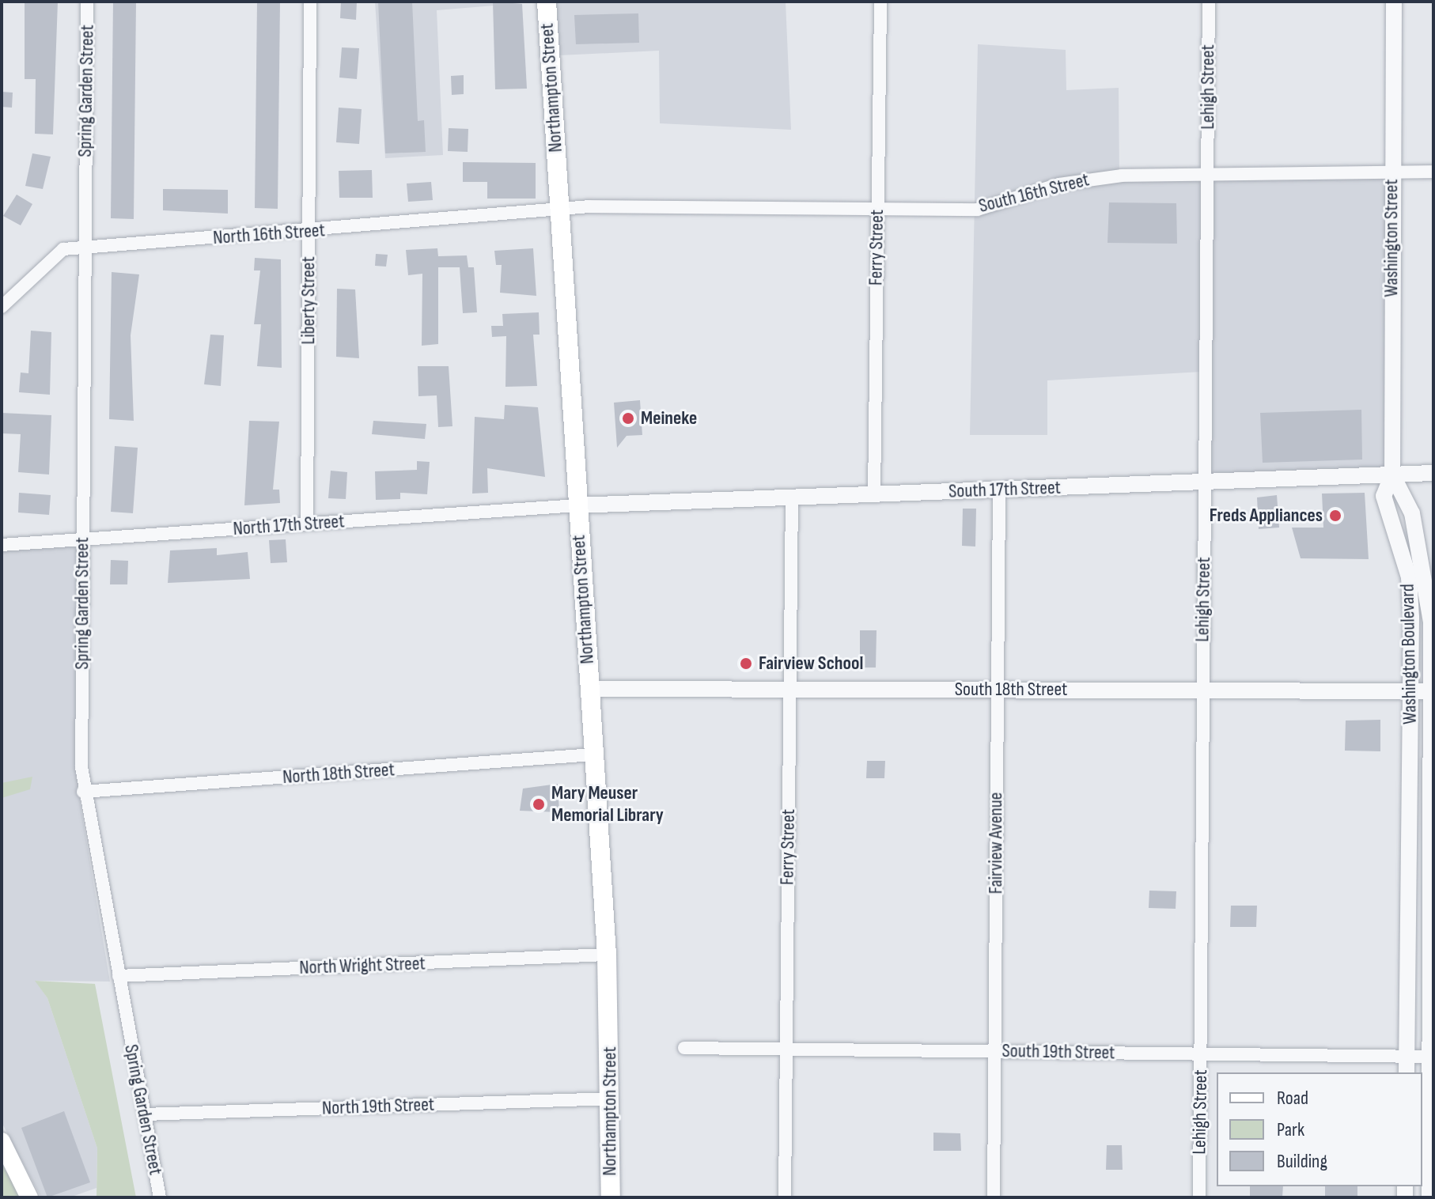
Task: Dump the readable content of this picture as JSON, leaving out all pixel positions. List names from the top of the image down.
{
  "streets": {
    "main road": ["Northampton Street"],
    "street": [
      "Lehigh Street",
      "Spring Garden Street",
      "South 16th Street",
      "North 16th Street",
      "Washington Street",
      "Ferry Street",
      "Liberty Street",
      "South 17th Street",
      "North 17th Street",
      "Washington Boulevard",
      "South 18th Street",
      "North 18th Street",
      "Fairview Avenue",
      "North Wright Street",
      "South 19th Street",
      "North 19th Street"
    ]
  },
  "crossings": [
    ["Lehigh Street", "South 16th Street"],
    ["Lehigh Street", "South 17th Street"],
    ["Lehigh Street", "South 18th Street"],
    ["Lehigh Street", "South 19th Street"],
    ["Northampton Street", "South 16th Street"],
    ["Northampton Street", "North 16th Street"],
    ["Northampton Street", "South 17th Street"],
    ["Northampton Street", "North 17th Street"],
    ["Northampton Street", "South 18th Street"],
    ["Northampton Street", "North 18th Street"],
    ["Northampton Street", "North Wright Street"],
    ["Northampton Street", "North 19th Street"],
    ["Spring Garden Street", "North 16th Street"],
    ["Spring Garden Street", "North 17th Street"],
    ["Spring Garden Street", "North 18th Street"],
    ["Spring Garden Street", "North Wright Street"],
    ["Spring Garden Street", "North 19th Street"],
    ["South 16th Street", "North 16th Street"],
    ["South 16th Street", "Washington Street"],
    ["South 16th Street", "Ferry Street"],
    ["North 16th Street", "Liberty Street"],
    ["Washington Street", "South 17th Street"],
    ["Washington Street", "Washington Boulevard"],
    ["Ferry Street", "South 17th Street"],
    ["Ferry Street", "South 18th Street"],
    ["Ferry Street", "South 19th Street"],
    ["Liberty Street", "North 17th Street"],
    ["South 17th Street", "North 17th Street"],
    ["South 17th Street", "Washington Boulevard"],
    ["South 17th Street", "Fairview Avenue"],
    ["Washington Boulevard", "South 18th Street"],
    ["Washington Boulevard", "South 19th Street"],
    ["South 18th Street", "Fairview Avenue"],
    ["Fairview Avenue", "South 19th Street"]
  ],
  "places": [
    "Meineke",
    "Freds Appliances",
    "Fairview School",
    "Mary Meuser Memorial Library"
  ],
  "legend": ["Road", "Park", "Building"]
}
